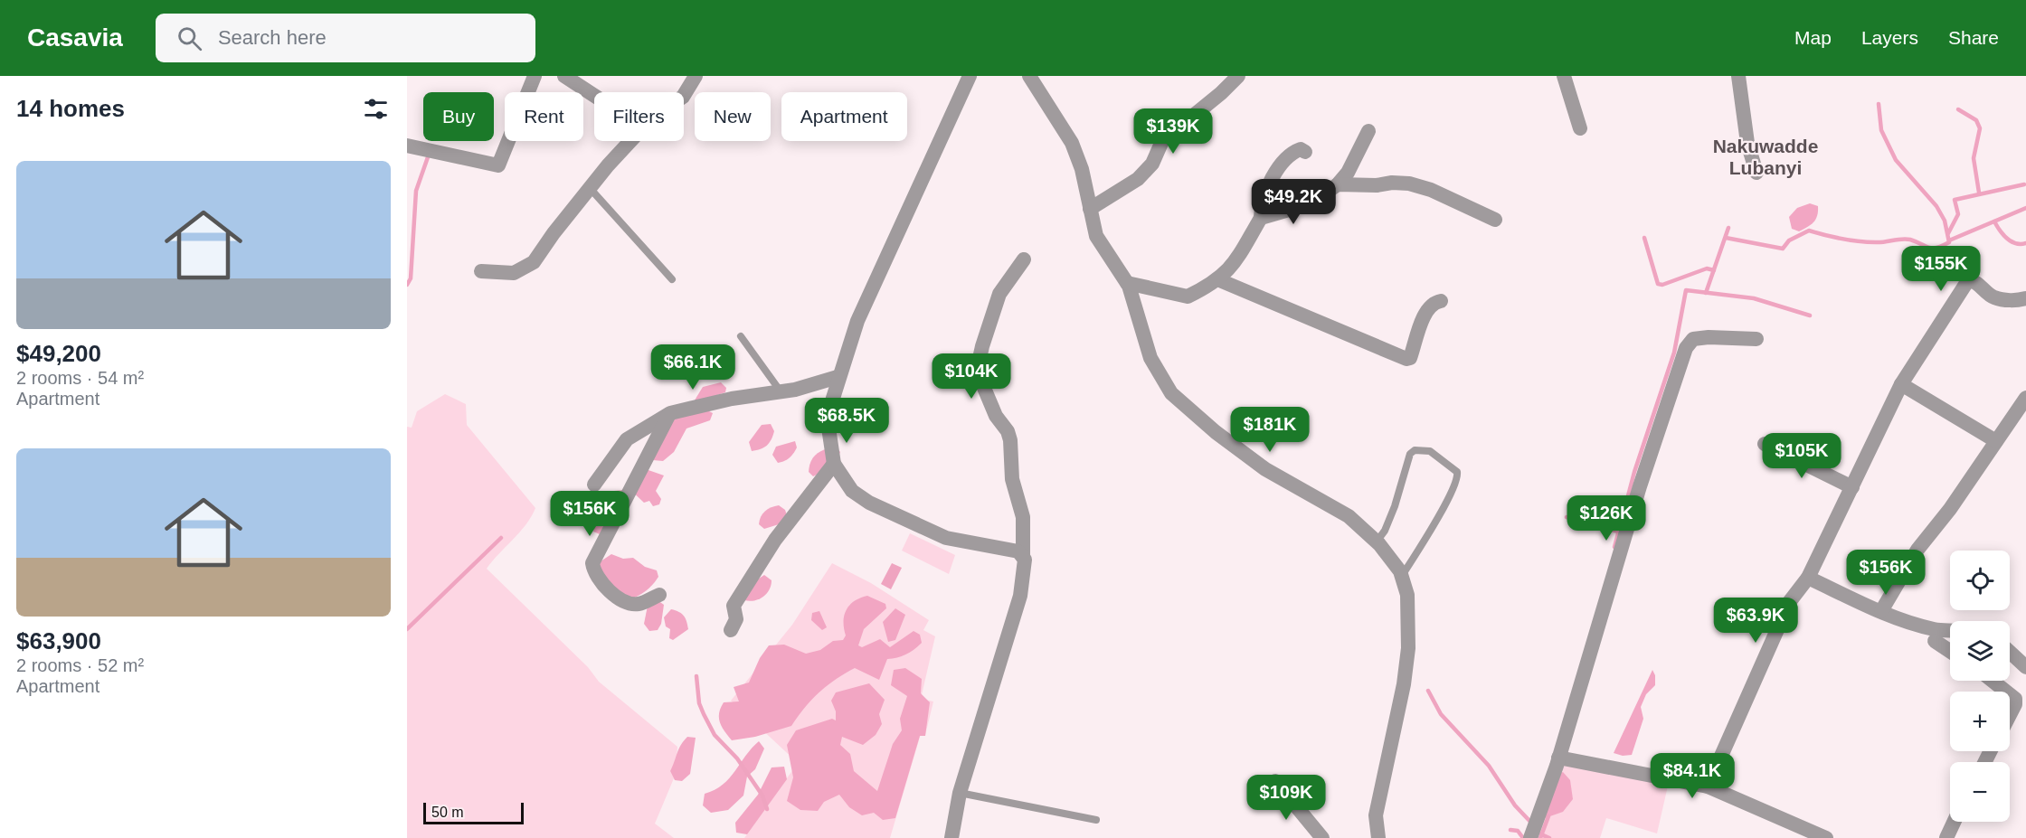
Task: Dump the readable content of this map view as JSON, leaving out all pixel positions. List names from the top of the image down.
{
  "districts": ["Nakuwadde Lubanyi"],
  "scale_bar": "50 m",
  "page": {
    "header": "Casavia",
    "search": "Search here",
    "nav": ["Map", "Layers", "Share"],
    "heading": "14 homes",
    "chip": [
      "Buy",
      "Rent",
      "Filters",
      "New",
      "Apartment"
    ],
    "price": [
      "$139K",
      "$49.2K",
      "$155K",
      "$66.1K",
      "$104K",
      "$68.5K",
      "$181K",
      "$105K",
      "$156K",
      "$126K",
      "$156K",
      "$63.9K",
      "$84.1K",
      "$109K"
    ],
    "list": [
      {
        "name": "$49,200",
        "note": "2 rooms · 54 m² · Apartment"
      },
      {
        "name": "$63,900",
        "note": "2 rooms · 52 m² · Apartment"
      }
    ],
    "map_buttons": ["+", "−"],
    "scale": "50 m"
  }
}
